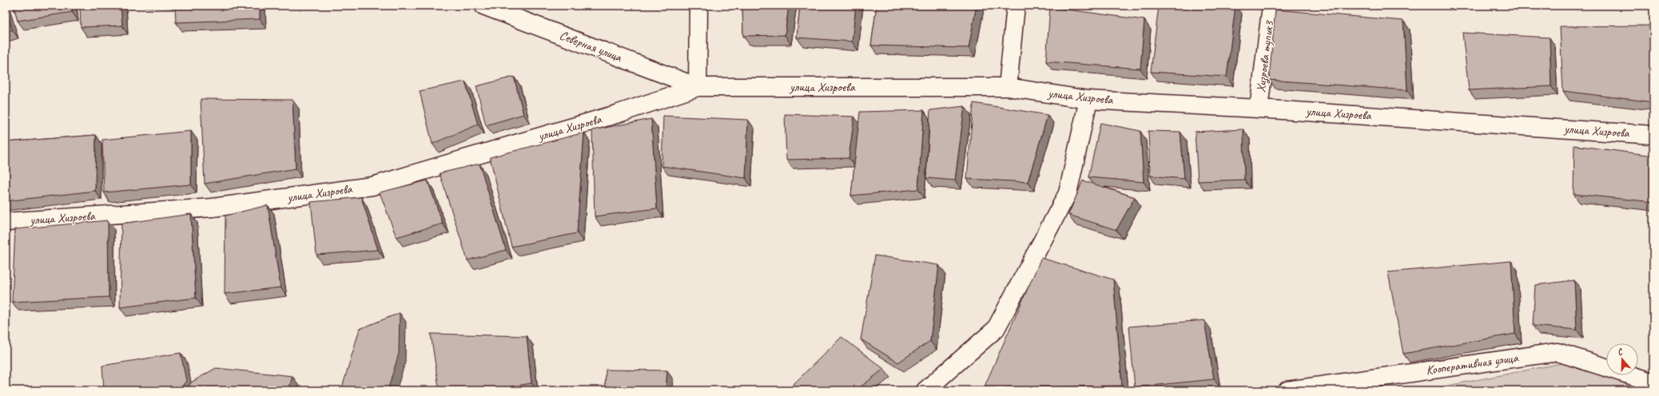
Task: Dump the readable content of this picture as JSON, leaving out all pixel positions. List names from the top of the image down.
{
  "streets": {
    "street": [
      "Северная улица",
      "Хизроева тупик3",
      "улица Хизроева",
      "Кооперативная улица"
    ]
  },
  "crossings": [
    ["Северная улица", "улица Хизроева"],
    ["Хизроева тупик3", "улица Хизроева"]
  ],
  "north": "top"
}
